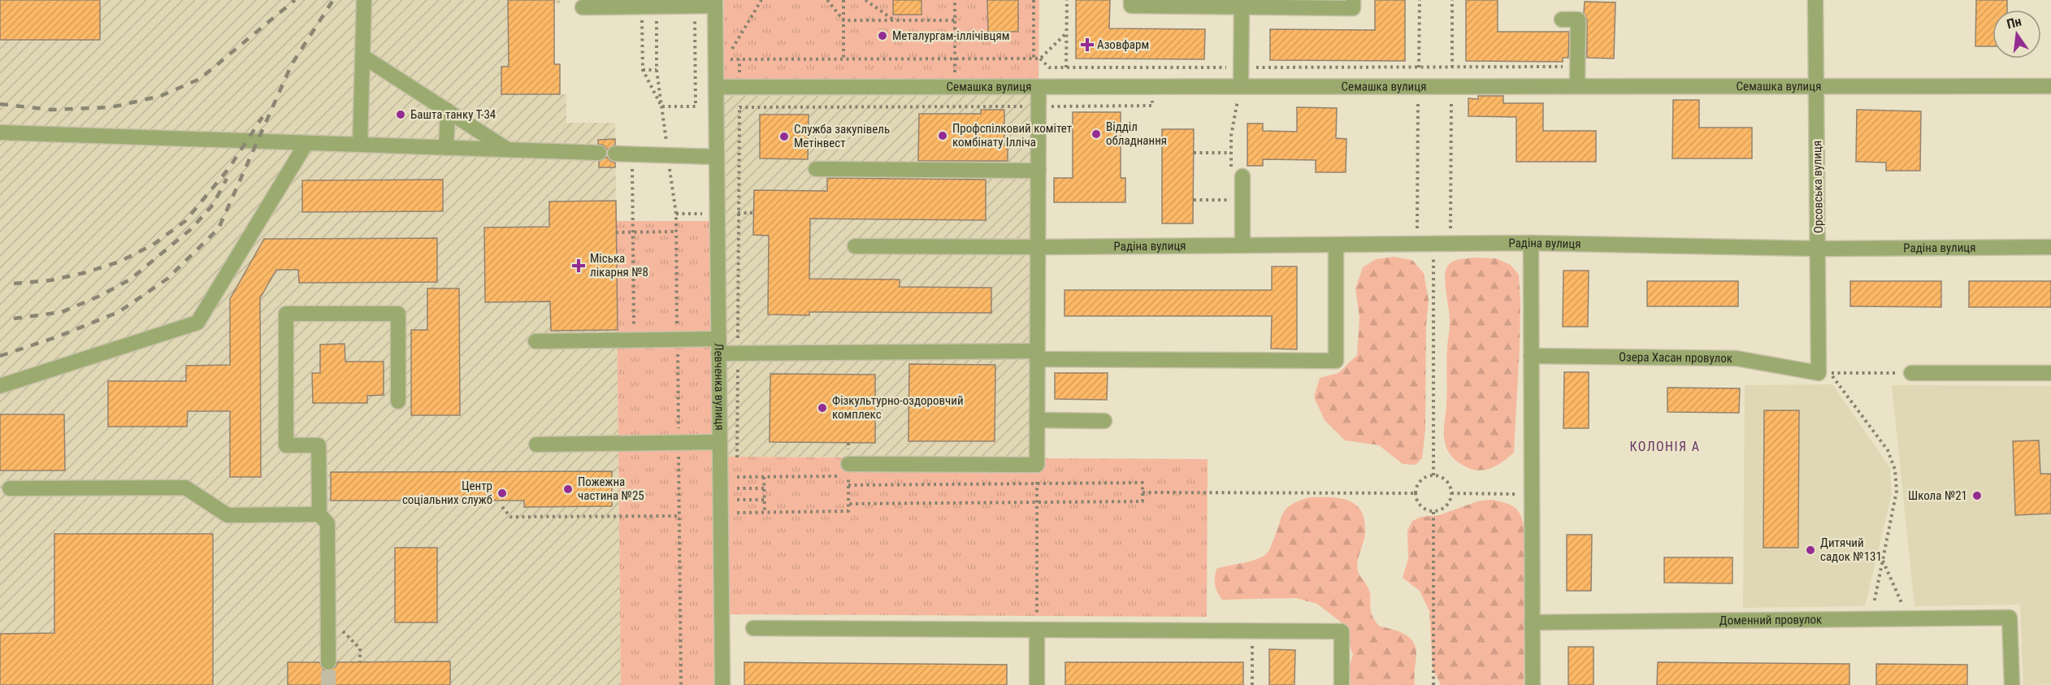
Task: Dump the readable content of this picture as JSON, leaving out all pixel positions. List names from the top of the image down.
{
  "streets": {
    "street": [
      "Семашка вулиця",
      "Орсовська вулиця",
      "Радіна вулиця",
      "Озера Хасан провулок",
      "Левченка вулиця",
      "Доменний провулок"
    ]
  },
  "crossings": [
    ["Семашка вулиця", "Орсовська вулиця"],
    ["Семашка вулиця", "Левченка вулиця"],
    ["Орсовська вулиця", "Радіна вулиця"],
    ["Орсовська вулиця", "Озера Хасан провулок"]
  ],
  "districts": ["КОЛОНІЯ А"],
  "places": {
    "other": [
      "Металургам-іллічівцям",
      "Башта танку Т-34",
      "Відділ обладнання",
      "Профспілковий комітет комбінату Ілліча",
      "Служба закупівель Метінвест",
      "Фізкультурно-оздоровчий комплекс",
      "Пожежна частина №25",
      "Центр соціальних служб",
      "Школа №21",
      "Дитячий садок №131"
    ],
    "health": ["Азовфарм", "Міська лікарня №8"]
  },
  "north": "top"
}
